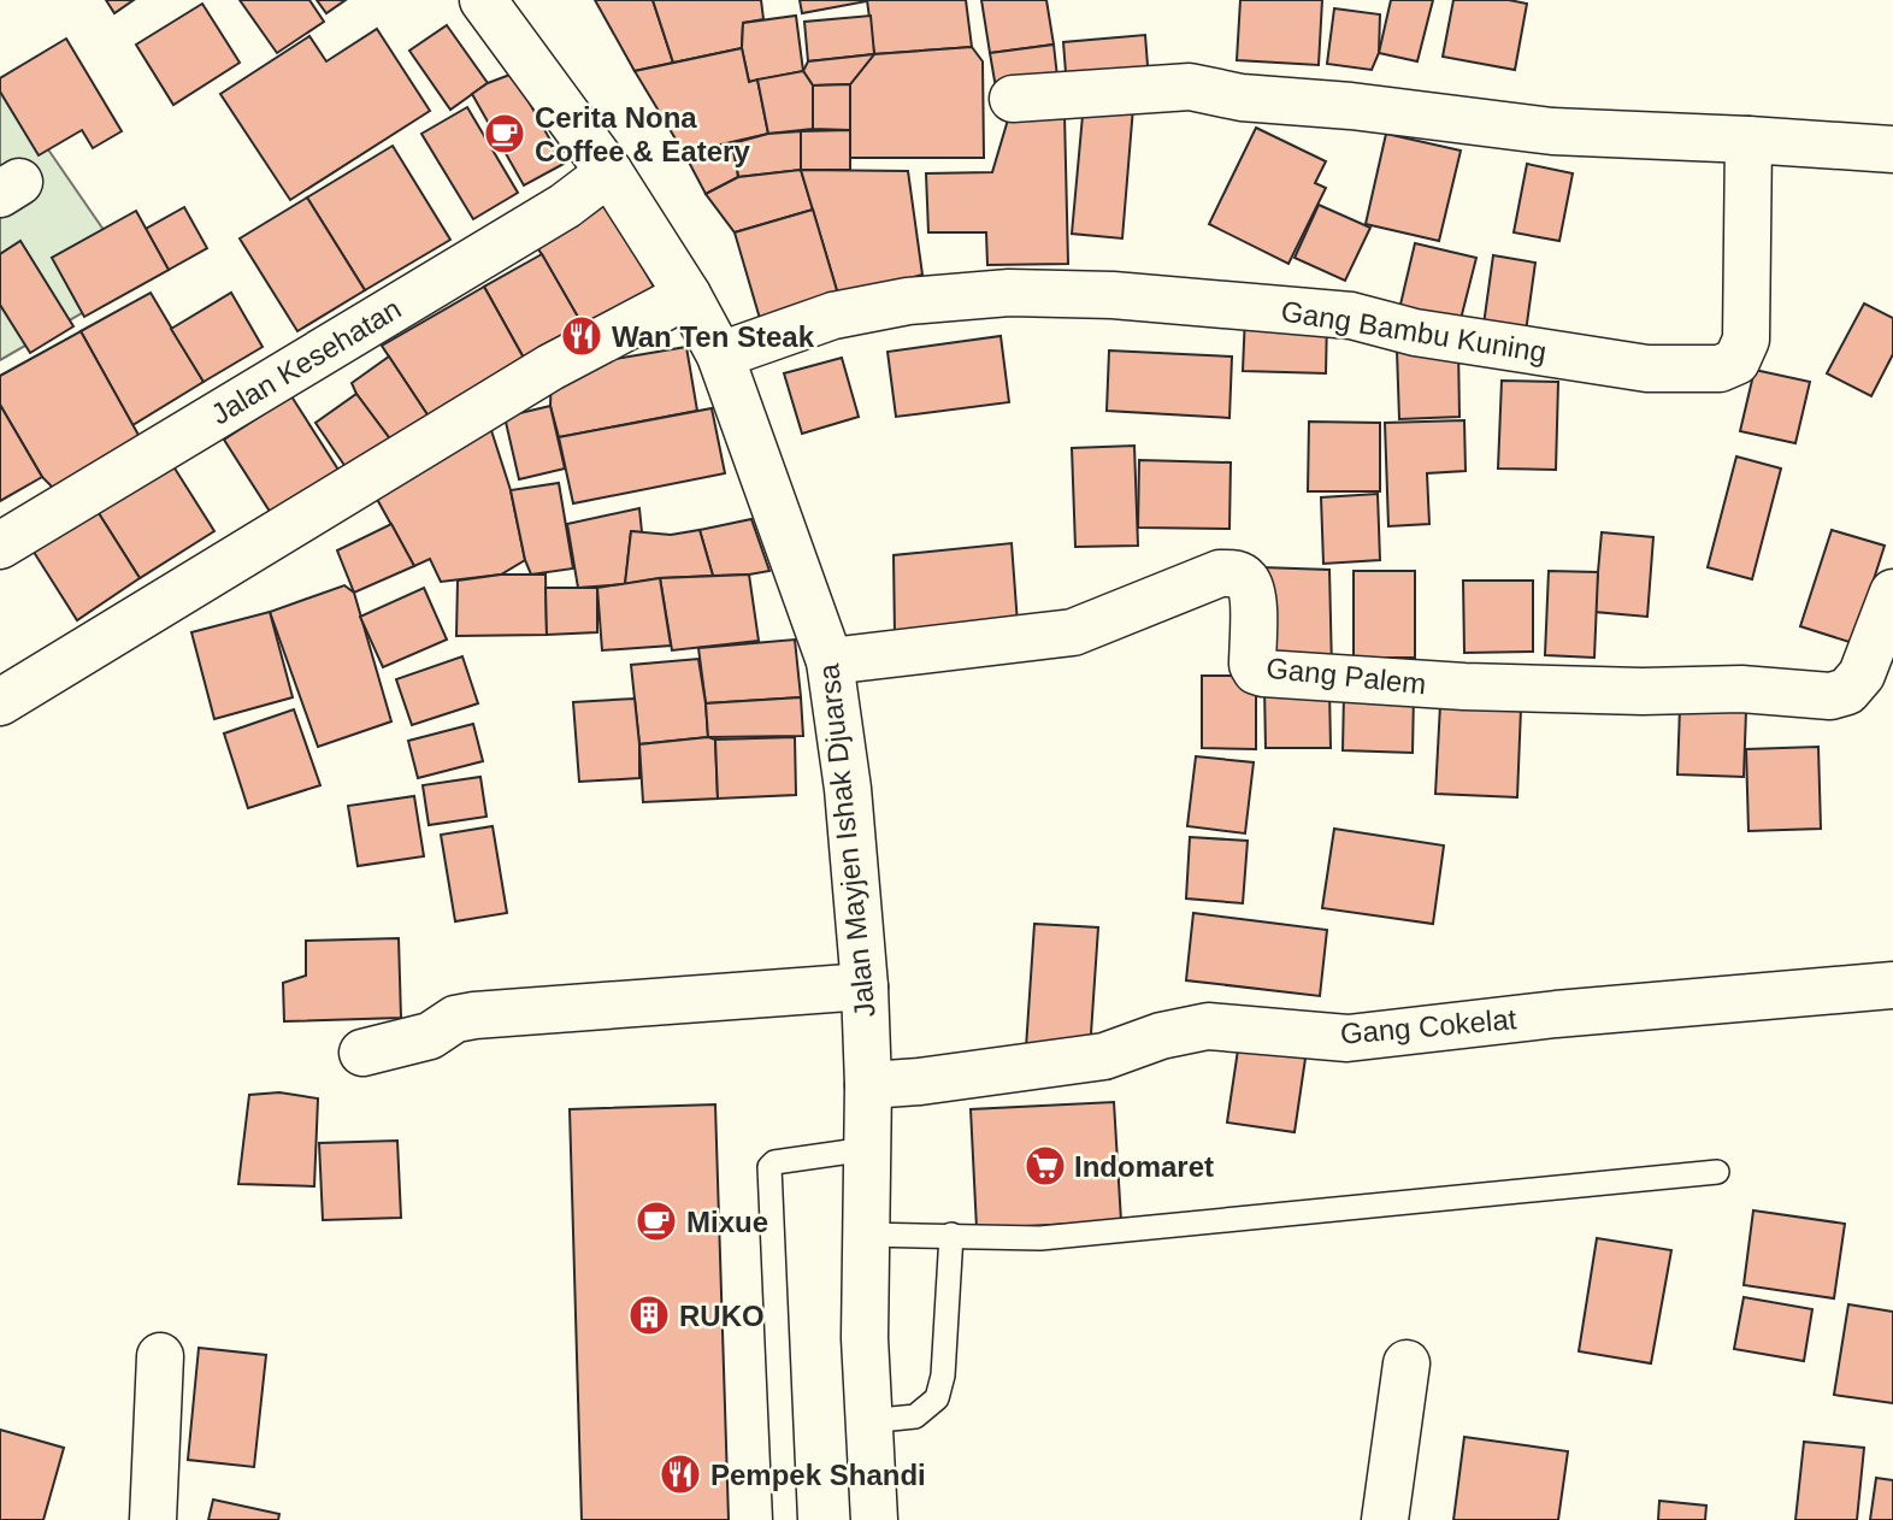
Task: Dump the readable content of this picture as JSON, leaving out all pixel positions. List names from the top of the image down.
{
  "streets": {
    "street": [
      "Gang Bambu Kuning",
      "Jalan Kesehatan",
      "Gang Palem",
      "Jalan Mayjen Ishak Djuarsa",
      "Gang Cokelat"
    ]
  },
  "crossings": [
    ["Gang Bambu Kuning", "Jalan Mayjen Ishak Djuarsa"],
    ["Jalan Kesehatan", "Jalan Mayjen Ishak Djuarsa"],
    ["Gang Palem", "Jalan Mayjen Ishak Djuarsa"],
    ["Jalan Mayjen Ishak Djuarsa", "Gang Cokelat"]
  ],
  "places": {
    "cafe": ["Cerita Nona Coffee & Eatery", "Mixue"],
    "restaurant": ["Wan Ten Steak", "Pempek Shandi"],
    "supermarket": ["Indomaret"],
    "building": ["RUKO"]
  }
}
